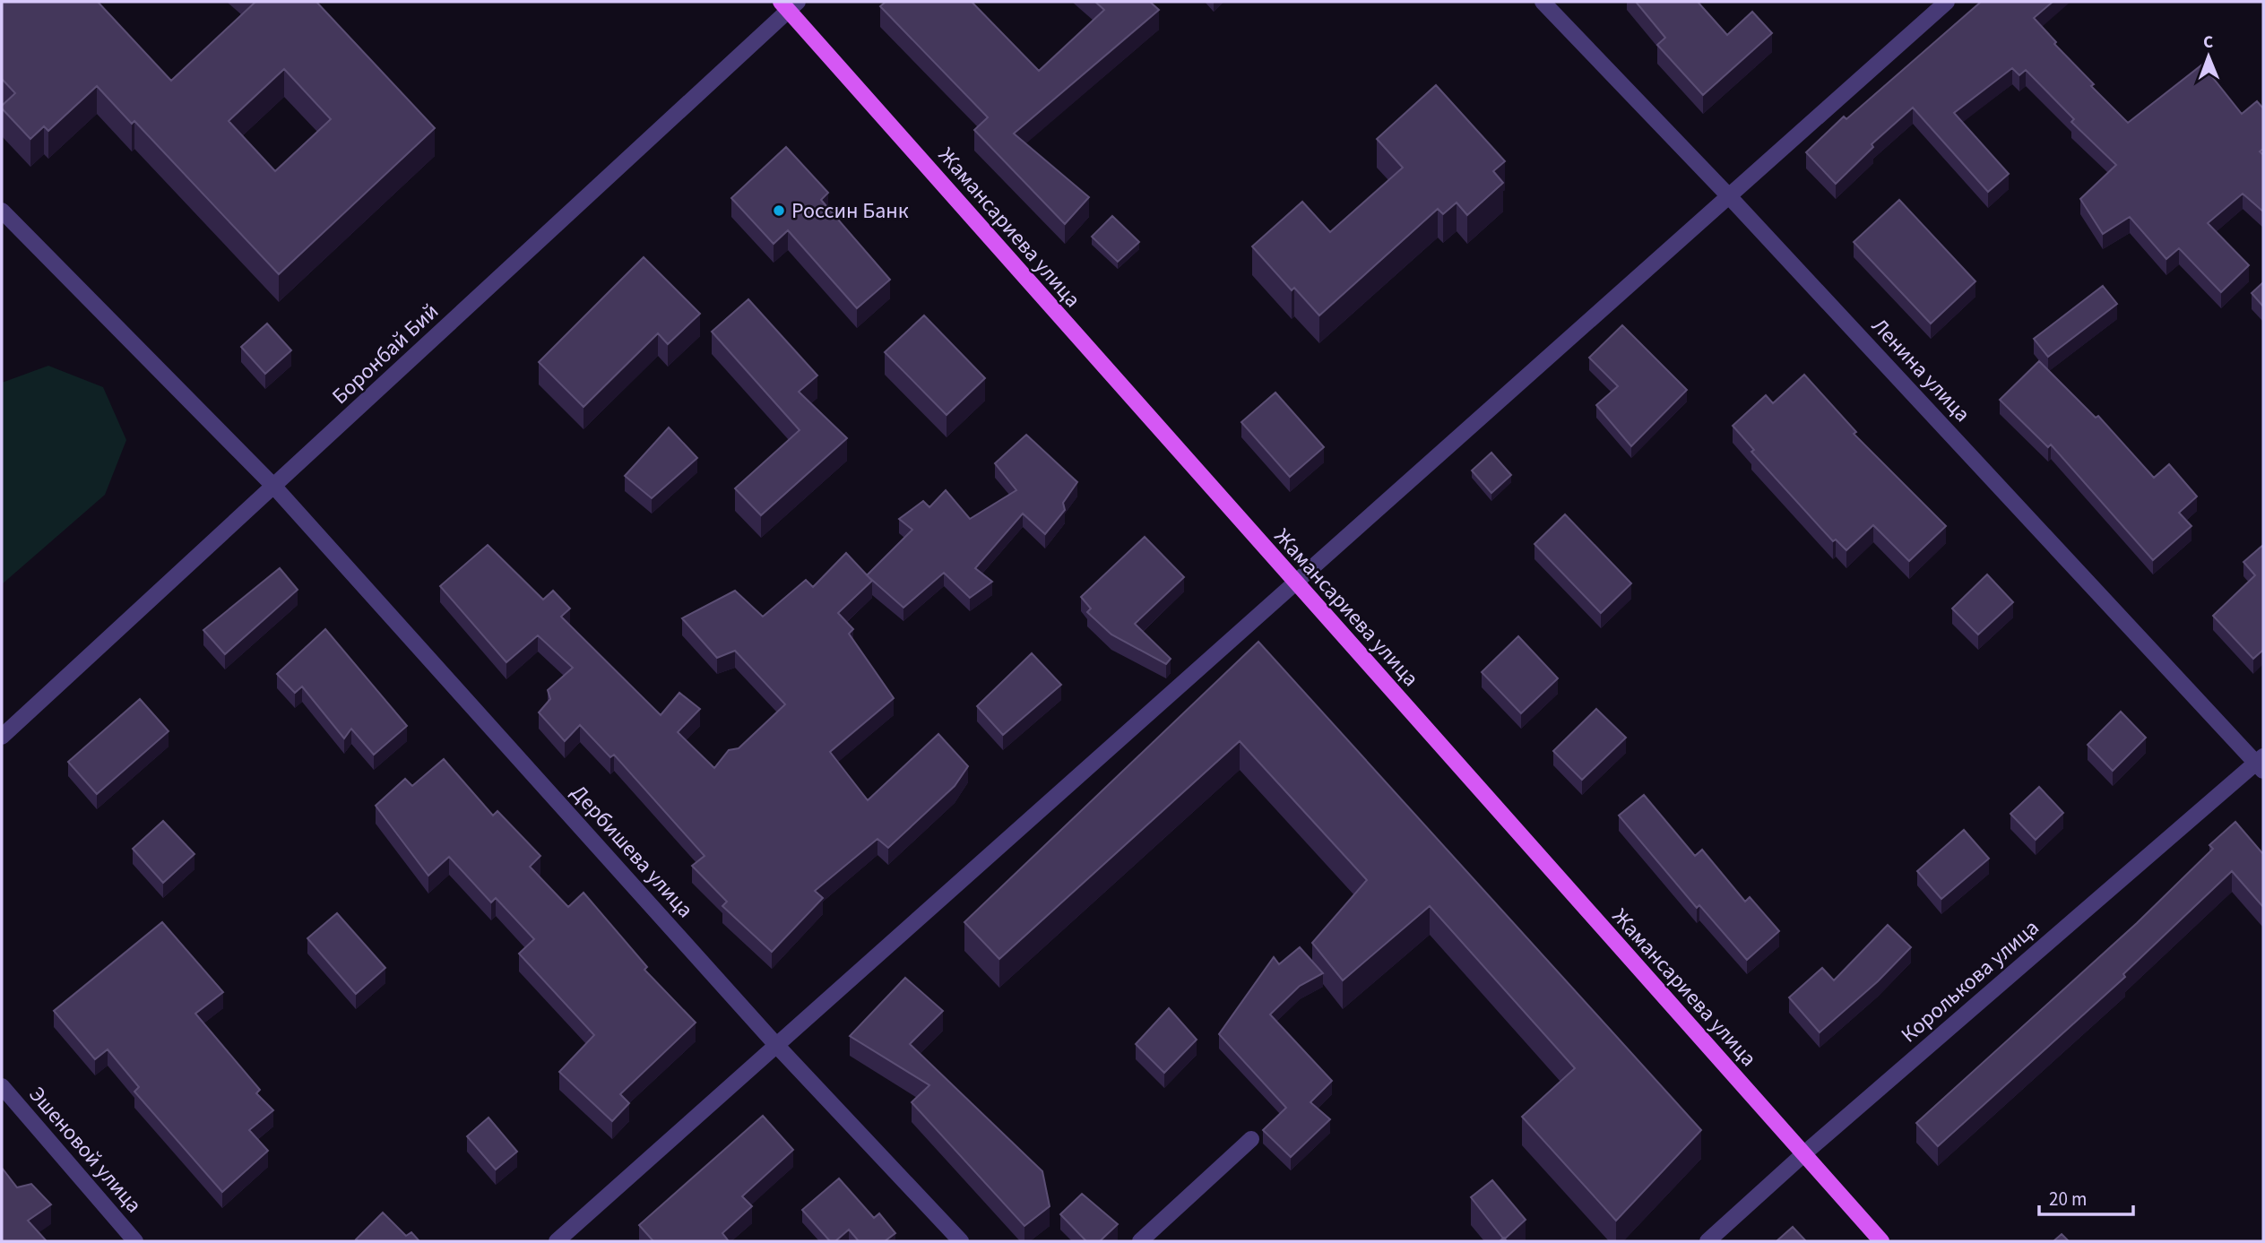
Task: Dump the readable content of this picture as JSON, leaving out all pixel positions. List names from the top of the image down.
{
  "streets": {
    "main road": ["Жамансариева улица"],
    "street": [
      "Боронбай Бий",
      "Ленина улица",
      "Дербишева улица",
      "Королькова улица",
      "Эшеновой улица"
    ]
  },
  "crossings": [
    ["Жамансариева улица", "Боронбай Бий"],
    ["Жамансариева улица", "Королькова улица"],
    ["Боронбай Бий", "Дербишева улица"],
    ["Ленина улица", "Королькова улица"]
  ],
  "places": ["Россин Банк"],
  "scale_bar": "20 m",
  "north": "top"
}
